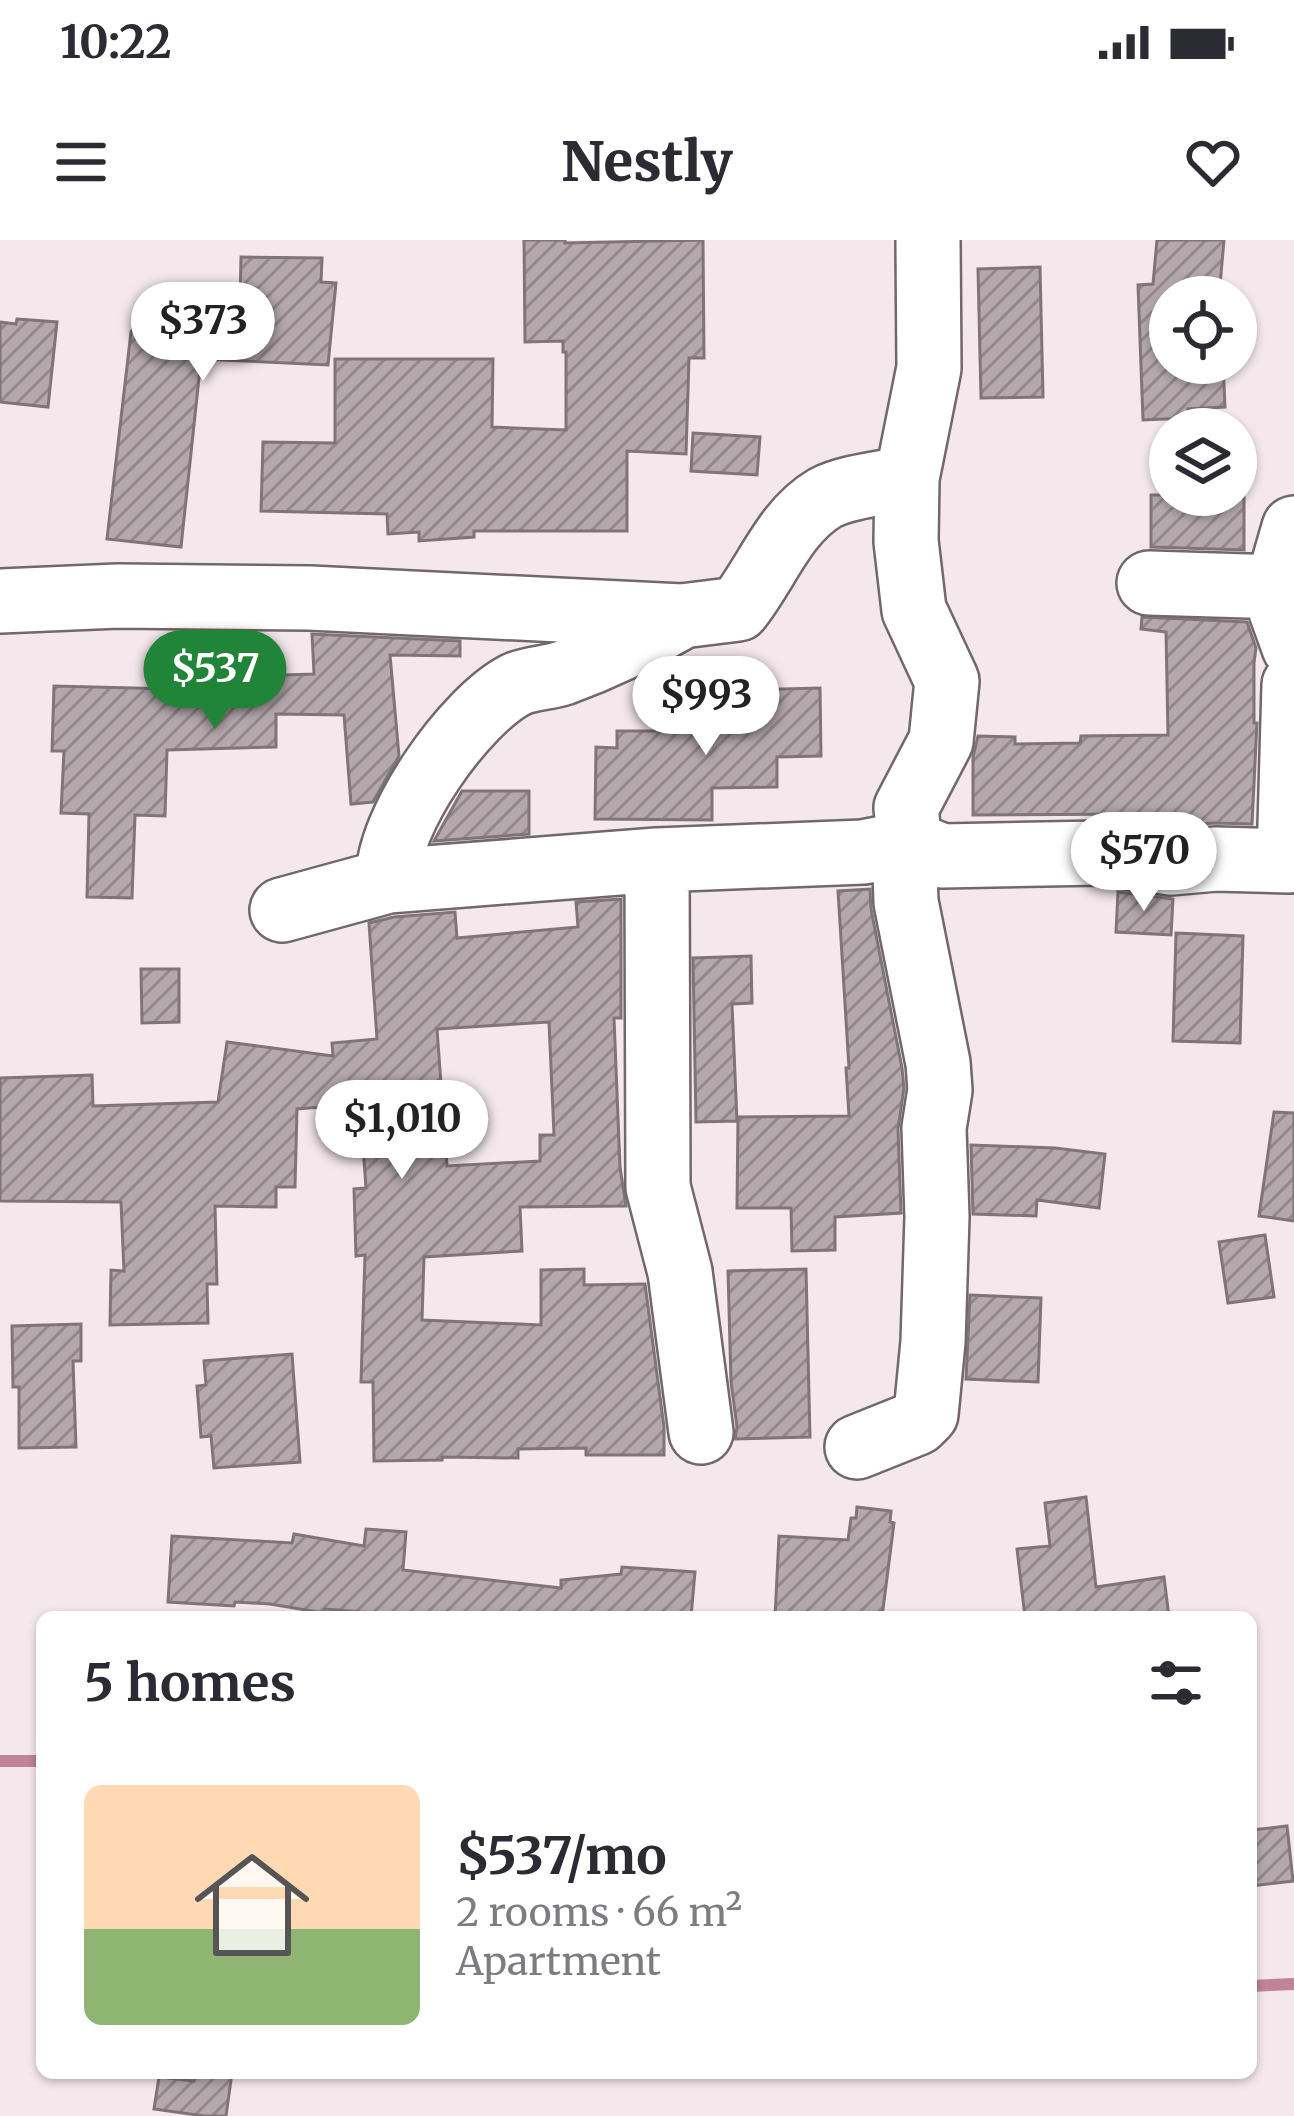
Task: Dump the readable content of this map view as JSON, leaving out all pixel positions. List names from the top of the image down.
{
  "page": {
    "status": "10:22",
    "header": "Nestly",
    "price": [
      "$373",
      "$537",
      "$993",
      "$570",
      "$1,010"
    ],
    "heading": "5 homes",
    "list": [
      {
        "name": "$537/mo",
        "note": "2 rooms · 66 m² · Apartment"
      }
    ]
  }
}
